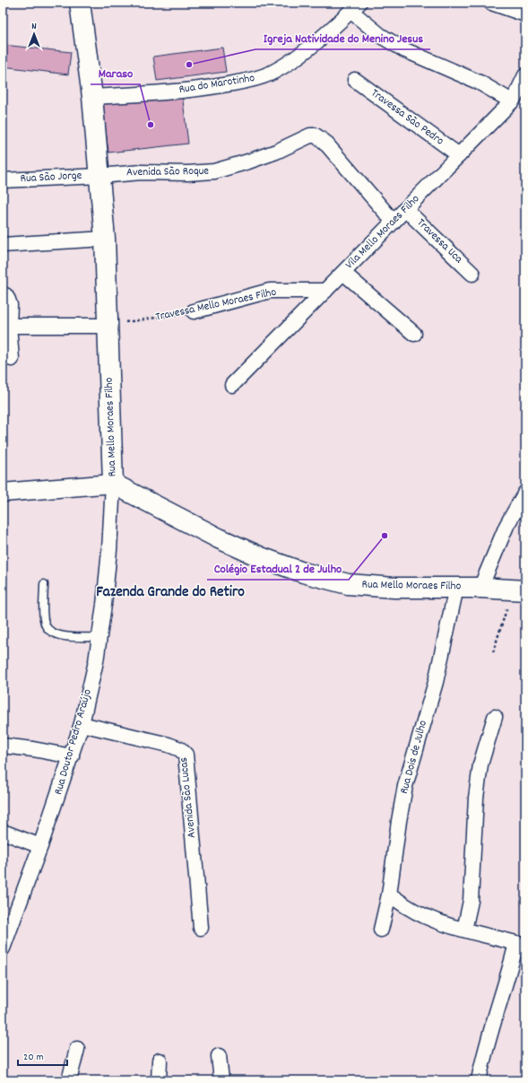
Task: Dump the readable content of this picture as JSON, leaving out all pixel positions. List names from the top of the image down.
{
  "streets": {
    "main road": ["Rua Mello Moraes Filho"],
    "street": [
      "Rua do Marotinho",
      "Travessa São Pedro",
      "Avenida São Roque",
      "Rua São Jorge",
      "Vila Mello Moraes Filho",
      "Travessa Uca",
      "Travessa Mello Moraes Filho",
      "Rua Doutor Pedro Araújo",
      "Rua Dois de Julho",
      "Avenida São Lucas"
    ]
  },
  "crossings": [
    ["Rua do Marotinho", "Rua Mello Moraes Filho"],
    ["Travessa São Pedro", "Vila Mello Moraes Filho"],
    ["Avenida São Roque", "Rua São Jorge"],
    ["Avenida São Roque", "Vila Mello Moraes Filho"],
    ["Avenida São Roque", "Rua Mello Moraes Filho"],
    ["Rua São Jorge", "Rua Mello Moraes Filho"],
    ["Vila Mello Moraes Filho", "Travessa Uca"],
    ["Vila Mello Moraes Filho", "Travessa Mello Moraes Filho"],
    ["Travessa Mello Moraes Filho", "Rua Mello Moraes Filho"],
    ["Rua Mello Moraes Filho", "Rua Doutor Pedro Araújo"],
    ["Rua Mello Moraes Filho", "Rua Dois de Julho"],
    ["Rua Doutor Pedro Araújo", "Avenida São Lucas"]
  ],
  "districts": ["Fazenda Grande do Retiro"],
  "places": ["Igreja Natividade do Menino Jesus", "Maraso", "Colégio Estadual 2 de Julho"],
  "scale_bar": "20 m",
  "north": "top"
}
